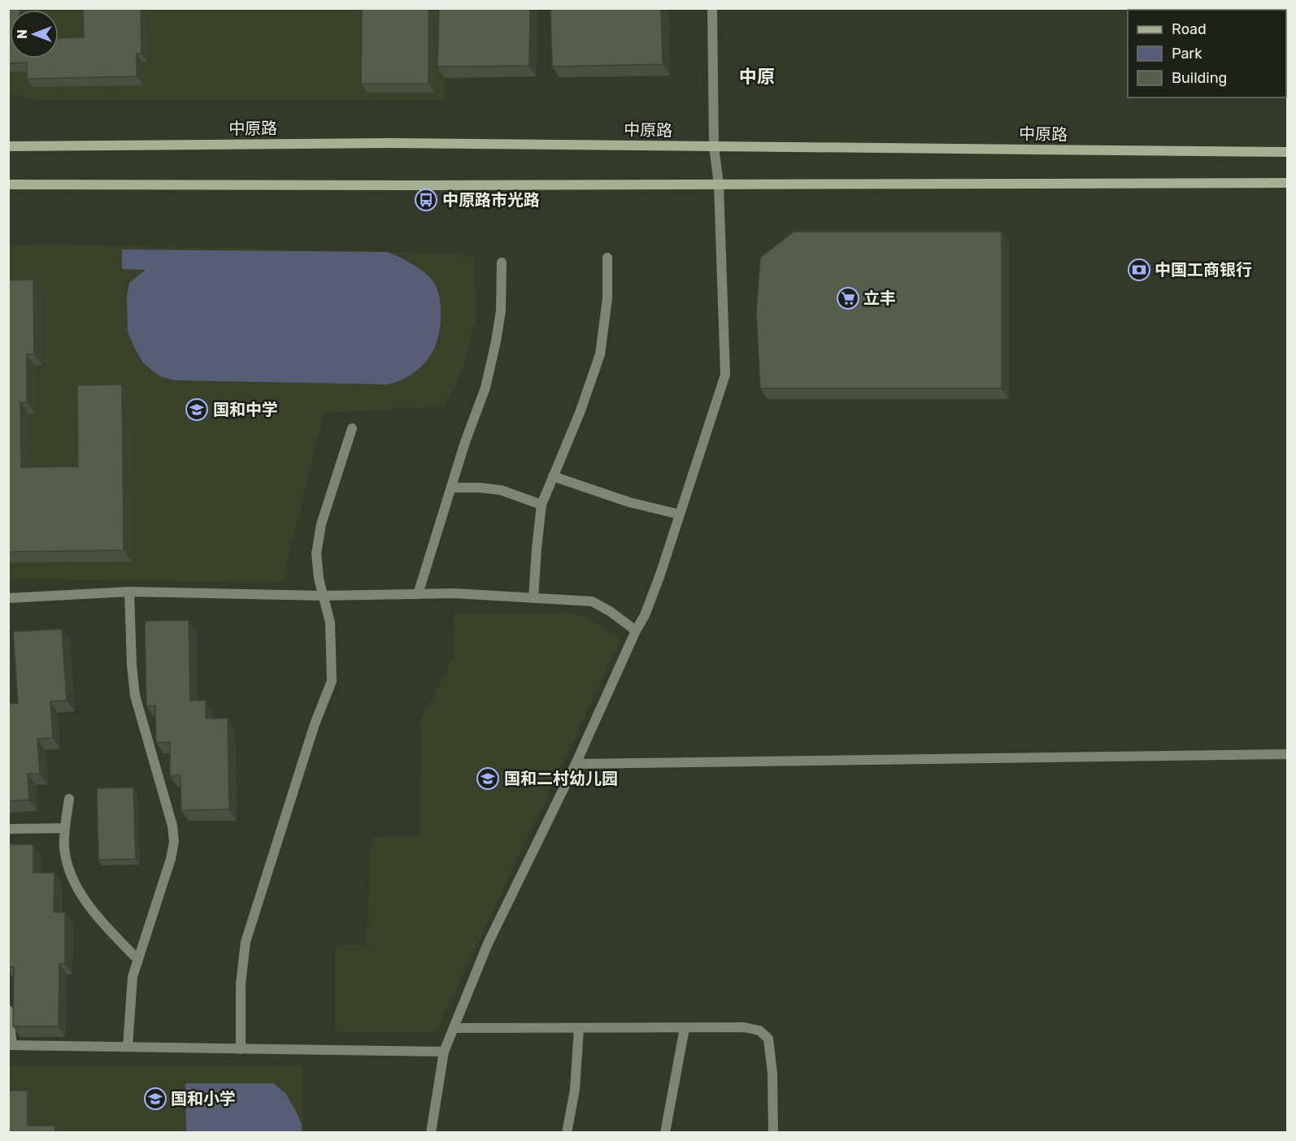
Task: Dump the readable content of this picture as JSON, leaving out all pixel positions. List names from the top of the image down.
{
  "streets": {
    "main road": ["中原路"]
  },
  "districts": ["中原"],
  "places": {
    "bus stop": ["中原路市光路"],
    "bank": ["中国工商银行"],
    "supermarket": ["立丰"],
    "school or university": ["国和中学", "国和二村幼儿园", "国和小学"]
  },
  "legend": ["Road", "Park", "Building"],
  "north": "left"
}
